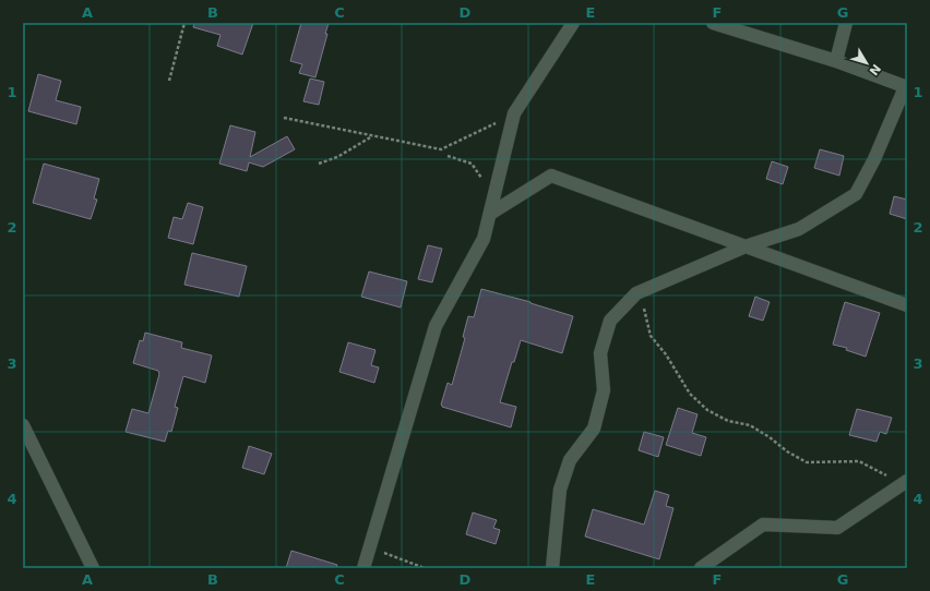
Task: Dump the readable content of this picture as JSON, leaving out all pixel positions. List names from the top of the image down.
{
  "north": "bottom right",
  "grid": {
    "columns": [
      "A",
      "B",
      "C",
      "D",
      "E",
      "F",
      "G"
    ],
    "rows": [
      "1",
      "2",
      "3",
      "4"
    ]
  }
}
